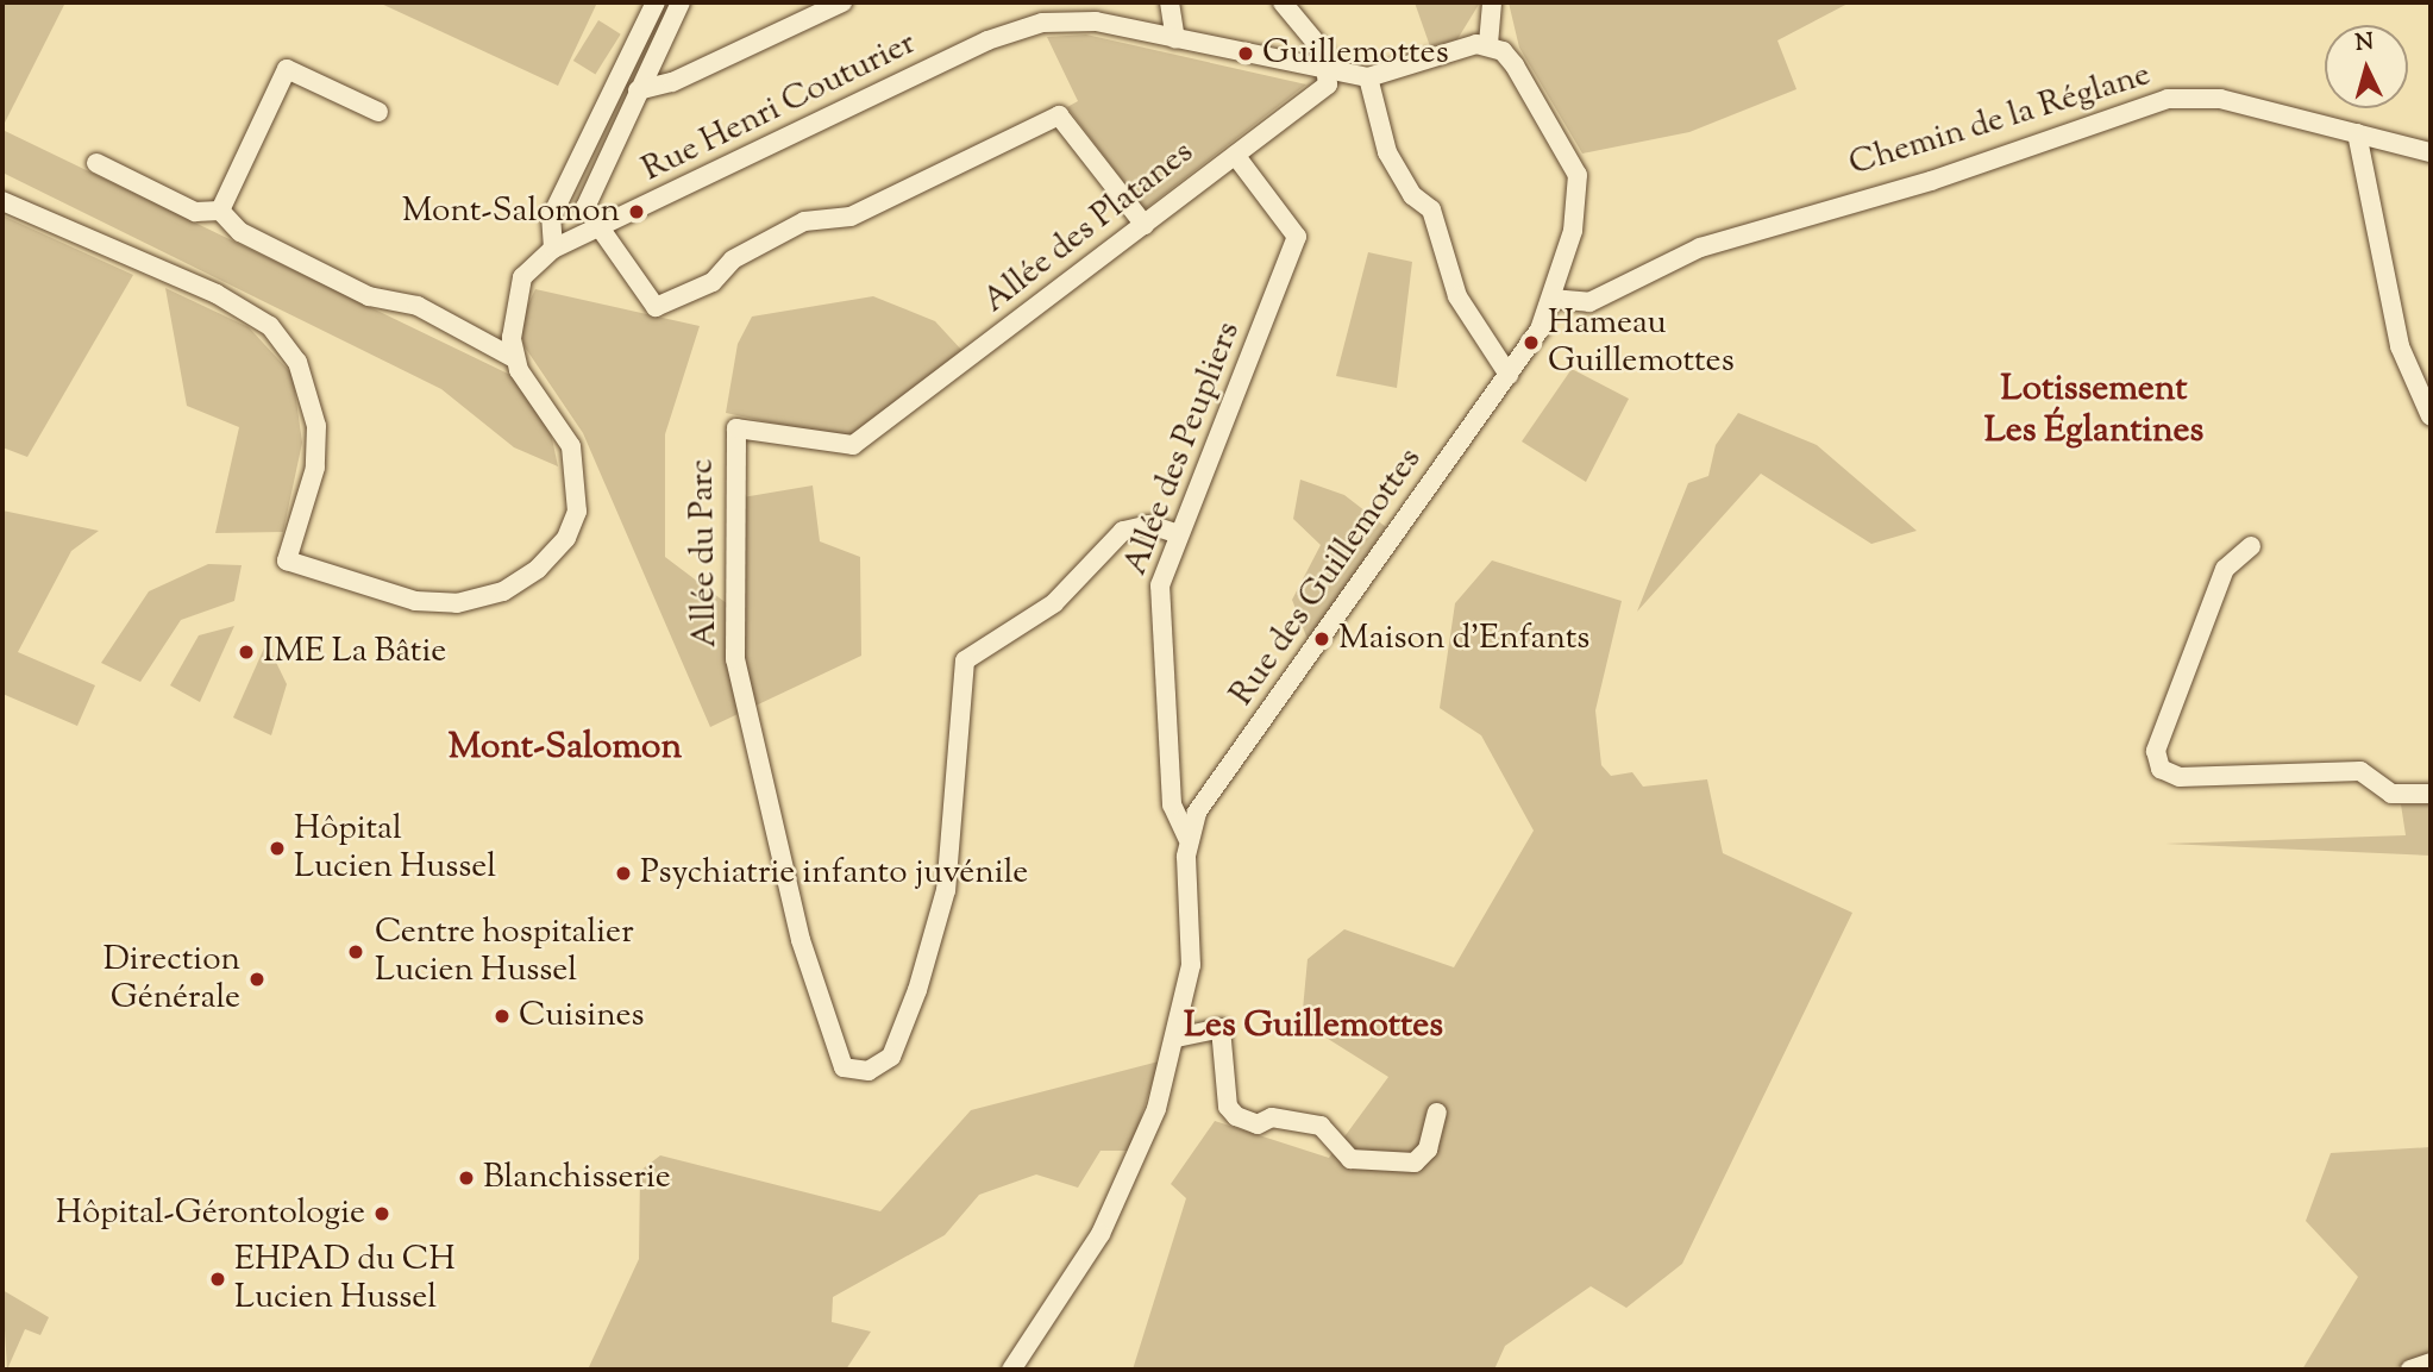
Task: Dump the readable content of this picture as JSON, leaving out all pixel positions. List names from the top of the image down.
{
  "streets": {
    "street": [
      "Rue Henri Couturier",
      "Chemin de la Réglane",
      "Allée des Platanes",
      "Allée des Peupliers",
      "Allée du Parc",
      "Rue des Guillemottes"
    ]
  },
  "crossings": [
    ["Rue Henri Couturier", "Allée des Platanes"],
    ["Chemin de la Réglane", "Rue des Guillemottes"],
    ["Allée des Platanes", "Allée des Peupliers"],
    ["Allée des Platanes", "Allée du Parc"],
    ["Allée des Peupliers", "Allée du Parc"],
    ["Allée des Peupliers", "Rue des Guillemottes"]
  ],
  "districts": ["Lotissement Les Églantines", "Mont-Salomon", "Les Guillemottes"],
  "places": [
    "Guillemottes",
    "Mont-Salomon",
    "Hameau Guillemottes",
    "Maison d’Enfants",
    "IME La Bâtie",
    "Hôpital Lucien Hussel",
    "Psychiatrie infanto juvénile",
    "Centre hospitalier Lucien Hussel",
    "Direction Générale",
    "Cuisines",
    "Blanchisserie",
    "Hôpital-Gérontologie",
    "EHPAD du CH Lucien Hussel"
  ],
  "north": "top"
}
